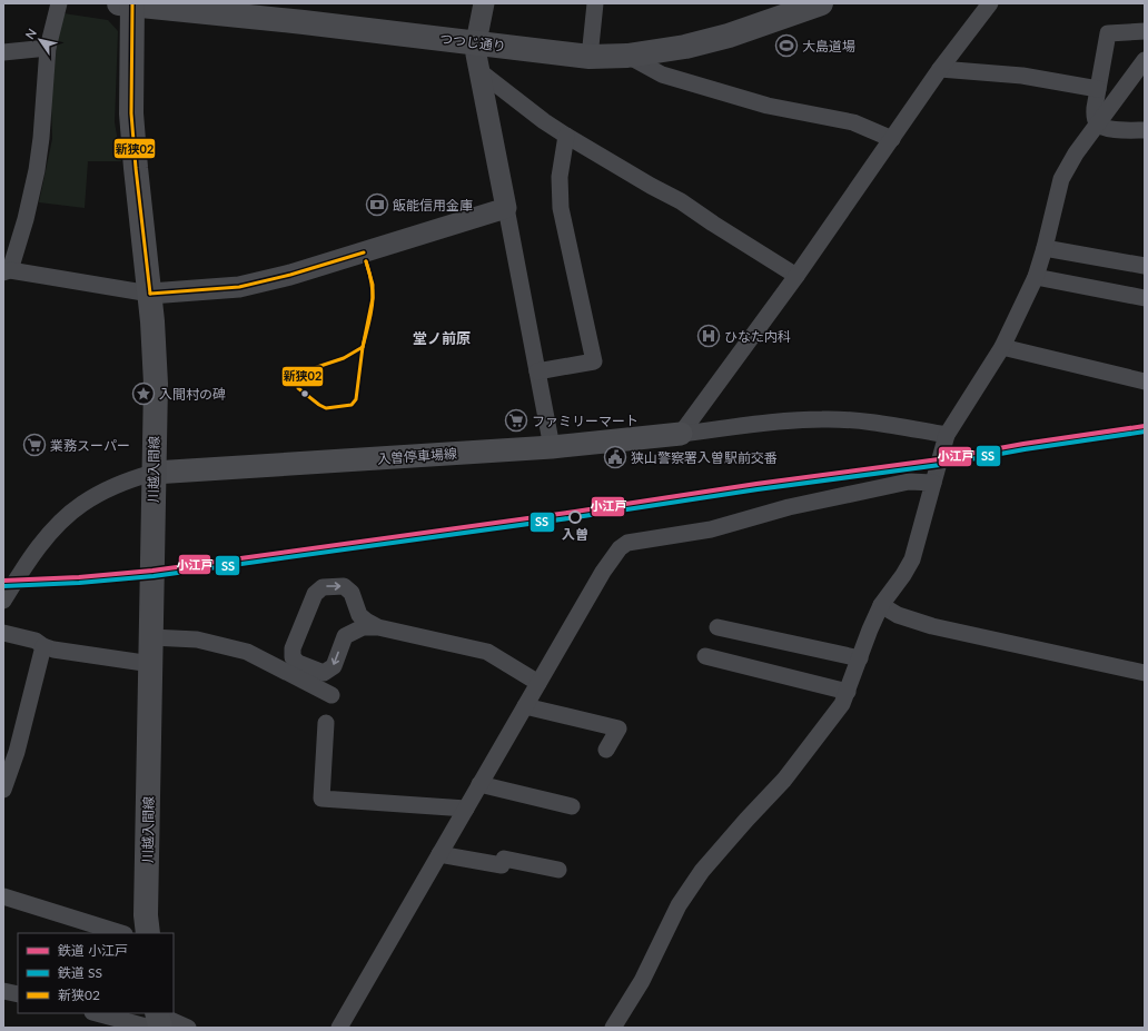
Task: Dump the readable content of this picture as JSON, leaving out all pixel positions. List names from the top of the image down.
{
  "streets": {
    "main road": ["つつじ通り", "入曽停車場線", "川越入間線"]
  },
  "crossings": [
    ["つつじ通り", "川越入間線"],
    ["入曽停車場線", "川越入間線"]
  ],
  "districts": ["堂ノ前原"],
  "places": {
    "sports": ["大島道場"],
    "bank": ["飯能信用金庫"],
    "hospital": ["ひなた内科"],
    "place": ["入間村の碑"],
    "supermarket": ["ファミリーマート", "業務スーパー"],
    "public building": ["狭山警察署入曽駅前交番"],
    "other": ["入曽"]
  },
  "lines": ["transit line 新狭02", "rail line 小江戸", "rail line SS"],
  "legend": ["鉄道 小江戸", "鉄道 SS", "新狭02"],
  "north": "top left"
}
